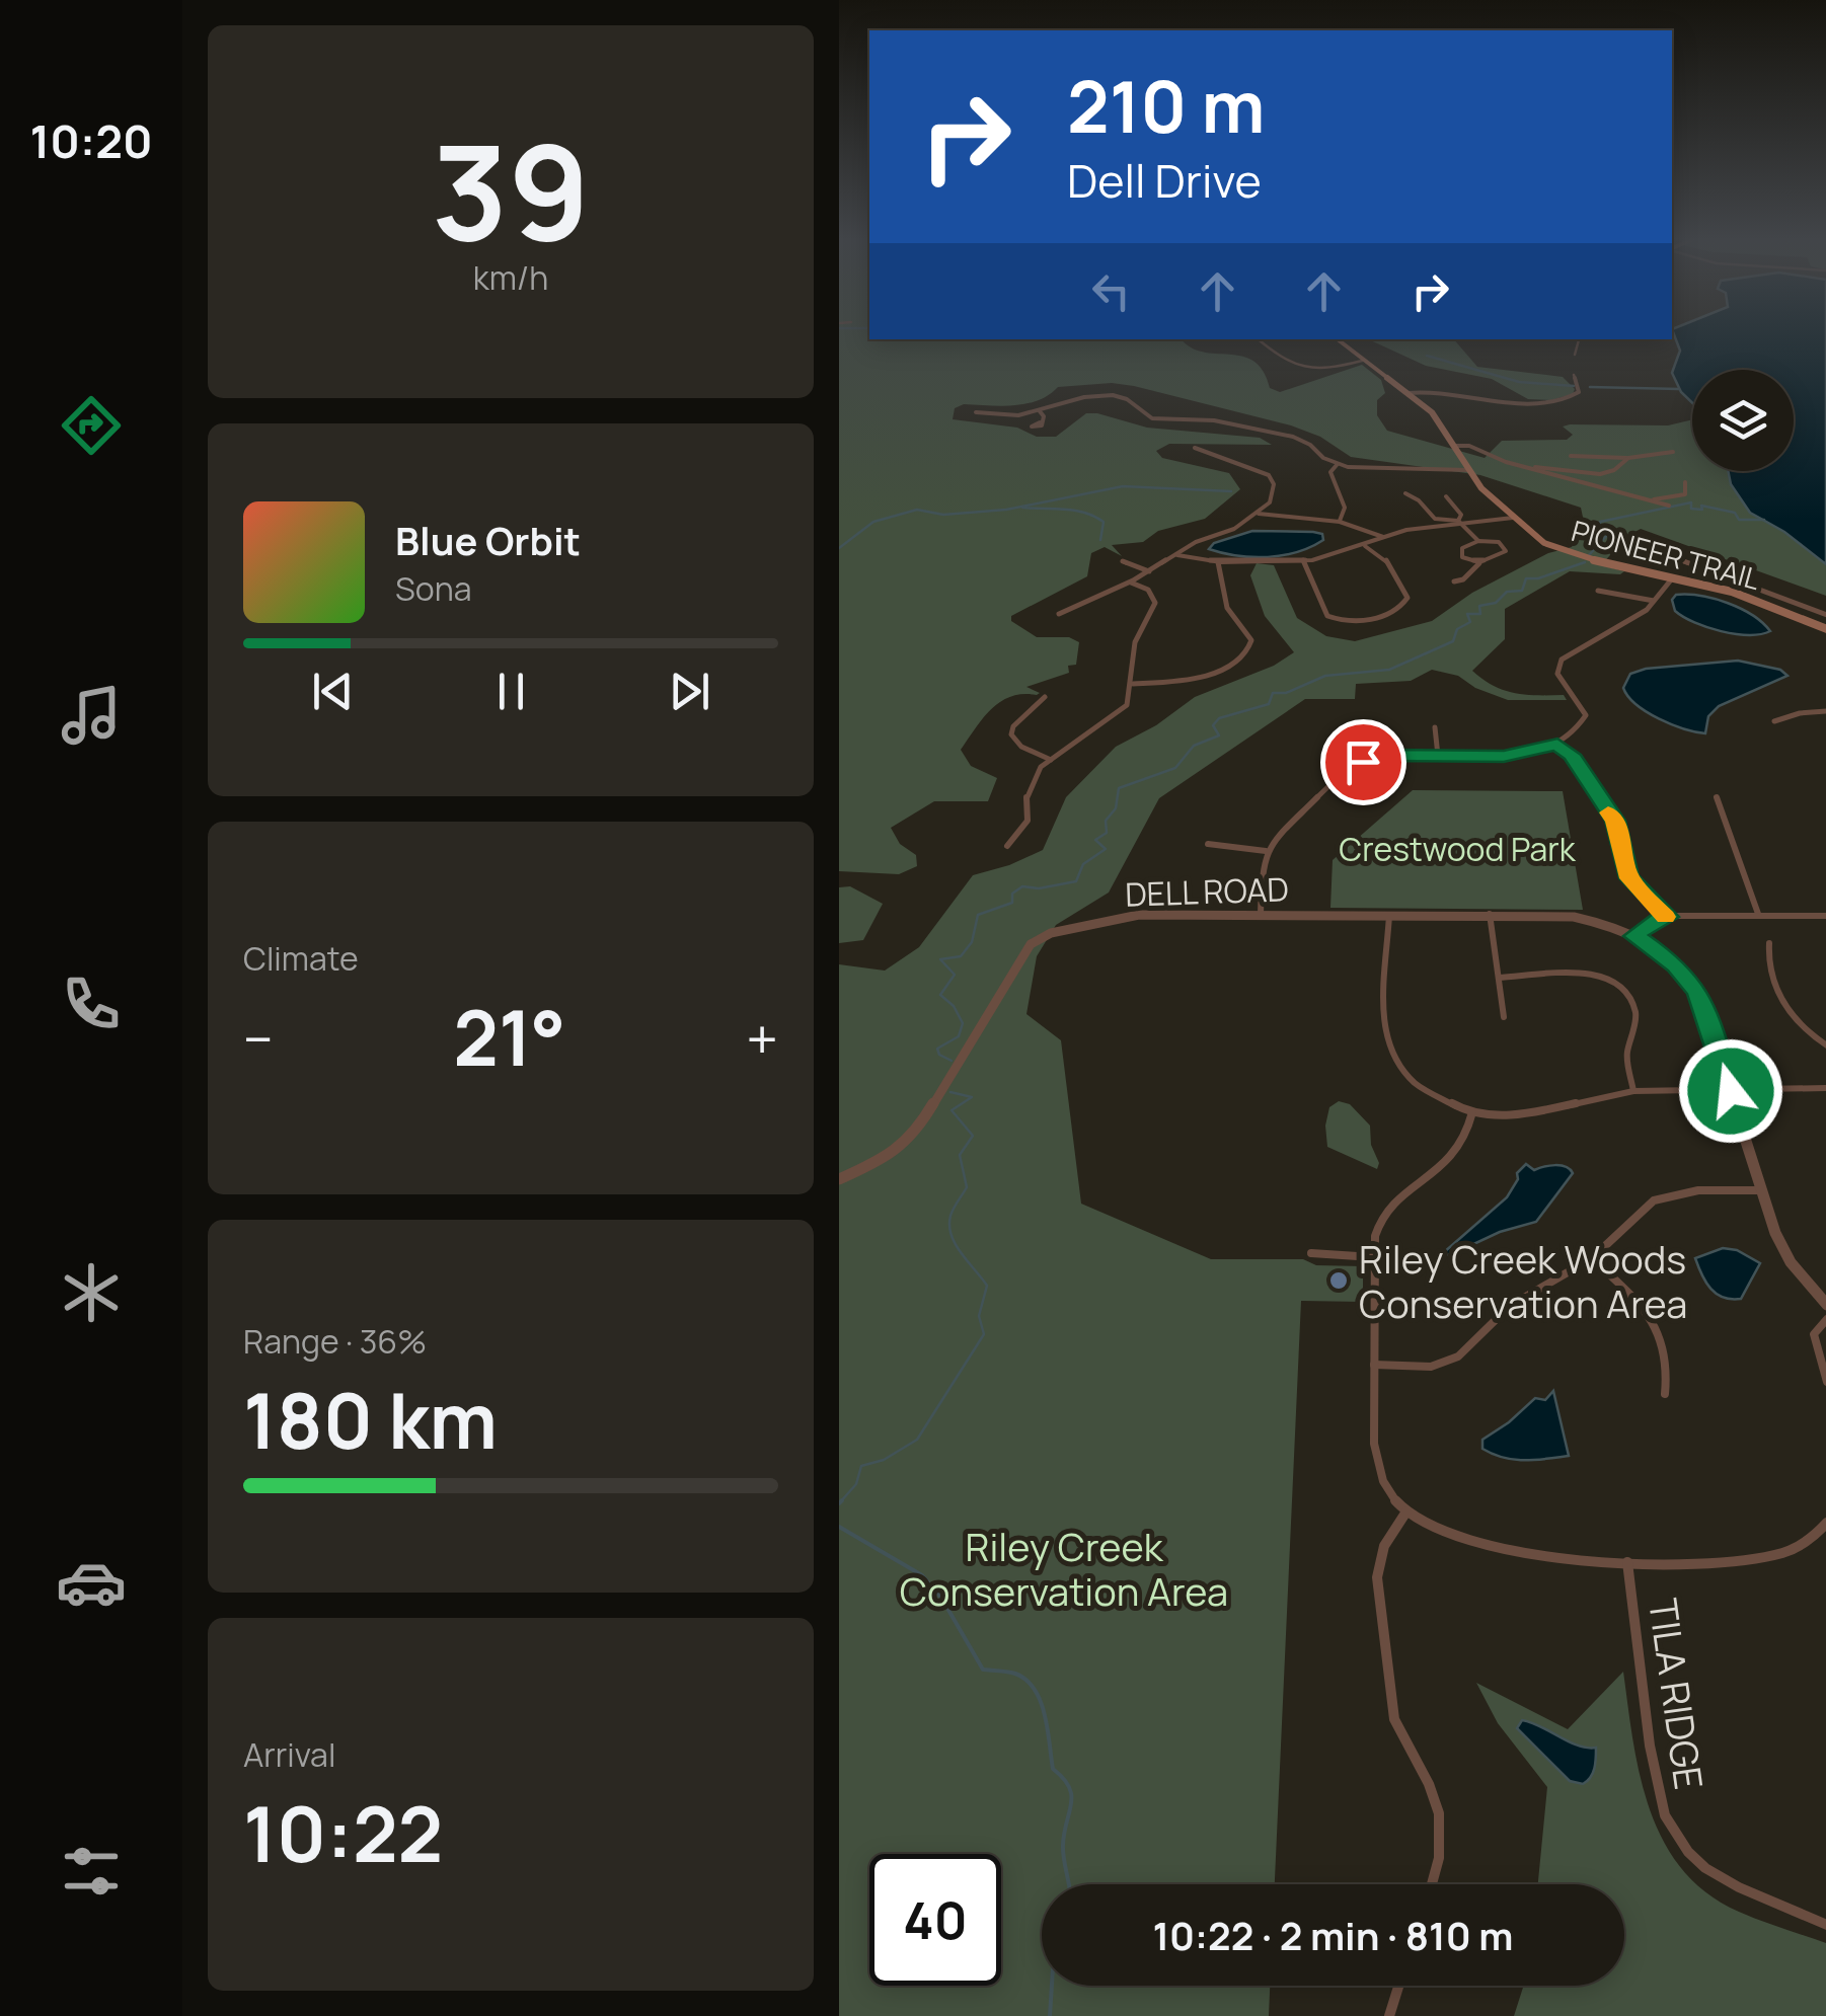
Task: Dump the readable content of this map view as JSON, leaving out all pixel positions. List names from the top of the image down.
{
  "streets": {
    "main road": ["PIONEER TRAIL"],
    "street": ["DELL ROAD", "TILA RIDGE"]
  },
  "parks": ["Crestwood Park", "Riley Creek Conservation Area"],
  "places": ["Riley Creek Woods Conservation Area"],
  "page": {
    "tabs": "10:20",
    "tile": [
      ["39", "km/h"],
      "Climate",
      ["Range · 36%", "180 km"],
      ["Arrival", "10:22"]
    ],
    "turn": ["210 m", "Dell Drive"],
    "song": ["Blue Orbit", "Sona"],
    "heat": ["−", "21°", "+"],
    "limit": "40",
    "trip": "10:22 · 2 min · 810 m"
  }
}
